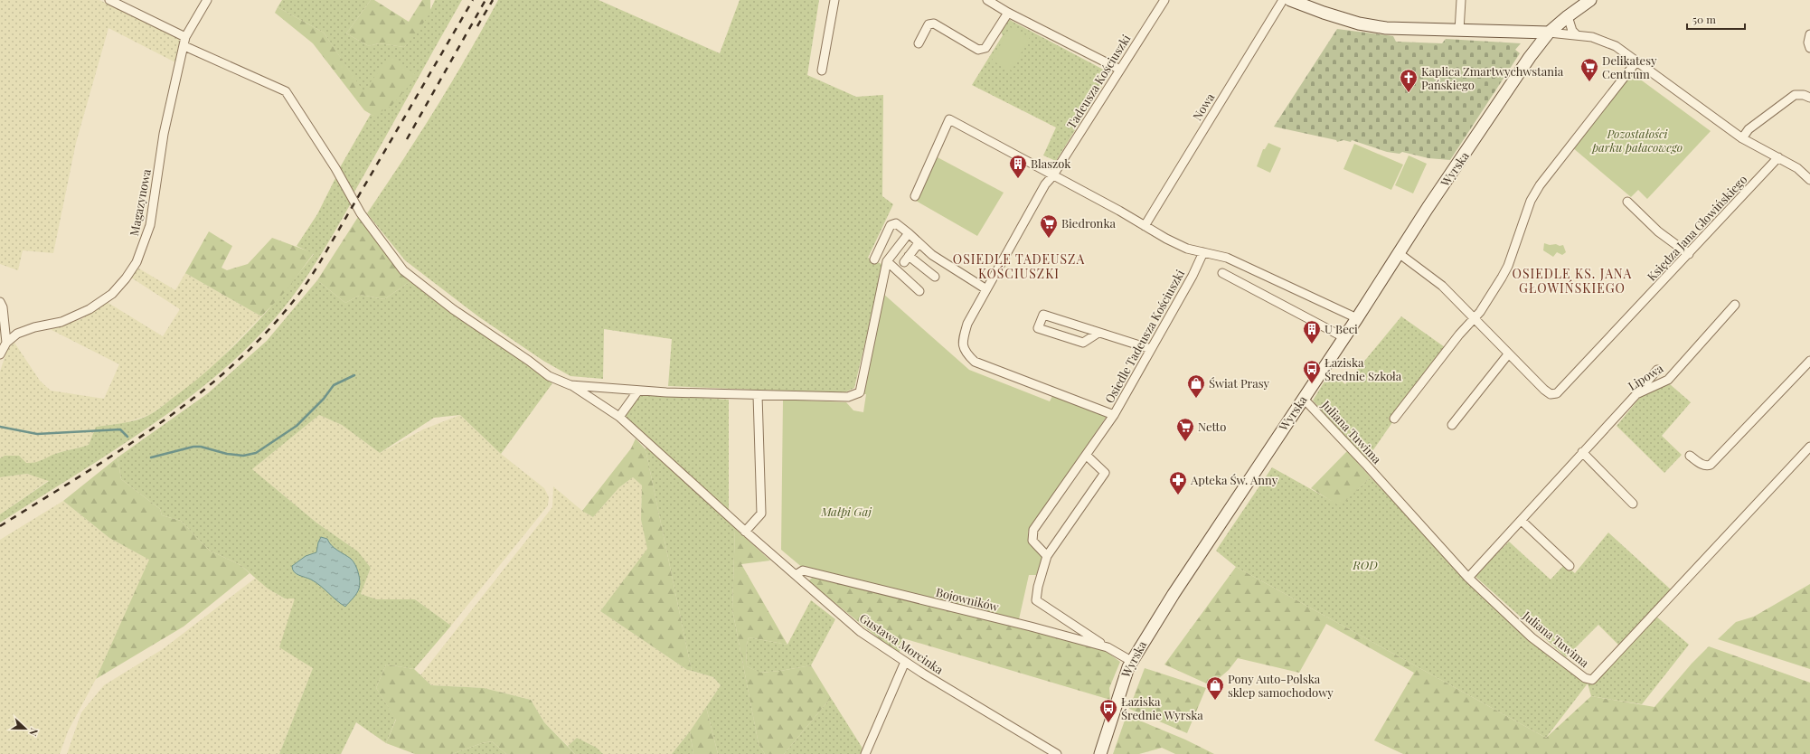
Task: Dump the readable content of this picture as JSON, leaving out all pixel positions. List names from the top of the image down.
{
  "streets": {
    "street": [
      "Tadeusza Kościuszki",
      "Nowa",
      "Wyrska",
      "Magazynowa",
      "Księdza Jana Głowińskiego",
      "Osiedle Tadeusza Kościuszki",
      "Lipowa",
      "Juliana Tuwima",
      "Bojowników",
      "Gustawa Morcinka"
    ]
  },
  "crossings": [
    ["Tadeusza Kościuszki", "Osiedle Tadeusza Kościuszki"],
    ["Wyrska", "Księdza Jana Głowińskiego"],
    ["Wyrska", "Juliana Tuwima"],
    ["Wyrska", "Bojowników"],
    ["Lipowa", "Juliana Tuwima"],
    ["Bojowników", "Gustawa Morcinka"]
  ],
  "districts": ["OSIEDLE TADEUSZA KOŚCIUSZKI", "OSIEDLE KS. JANA GŁOWIŃSKIEGO"],
  "parks": ["Pozostałości parku pałacowego", "Małpi Gaj", "ROD"],
  "places": {
    "supermarket": ["Delikatesy Centrum", "Biedronka", "Netto"],
    "church": ["Kaplica Zmartwychwstania Pańskiego"],
    "building": ["Blaszok", "U Beci"],
    "bus stop": ["Łaziska Średnie Szkoła", "Łaziska Średnie Wyrska"],
    "shop": ["Świat Prasy", "Pony Auto-Polska sklep samochodowy"],
    "pharmacy": ["Apteka Św. Anny"]
  },
  "scale_bar": "50 m",
  "north": "right"
}
